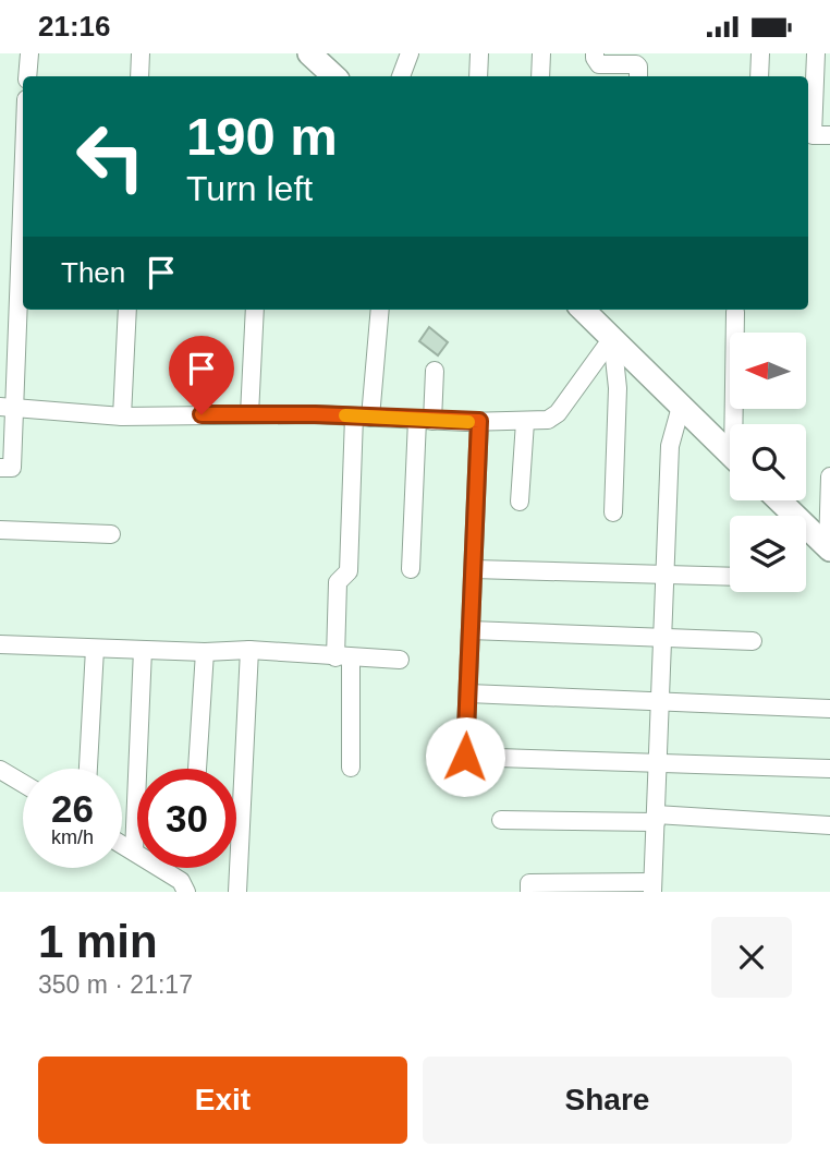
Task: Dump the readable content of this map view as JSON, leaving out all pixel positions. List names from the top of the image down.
{
  "north": "left",
  "page": {
    "status": "21:16",
    "turn": ["190 m", "Turn left"],
    "then": "Then",
    "speed": "26 km/h",
    "limit": "30",
    "heading": ["1 min", "350 m · 21:17"],
    "buttons": ["Exit", "Share"]
  }
}
